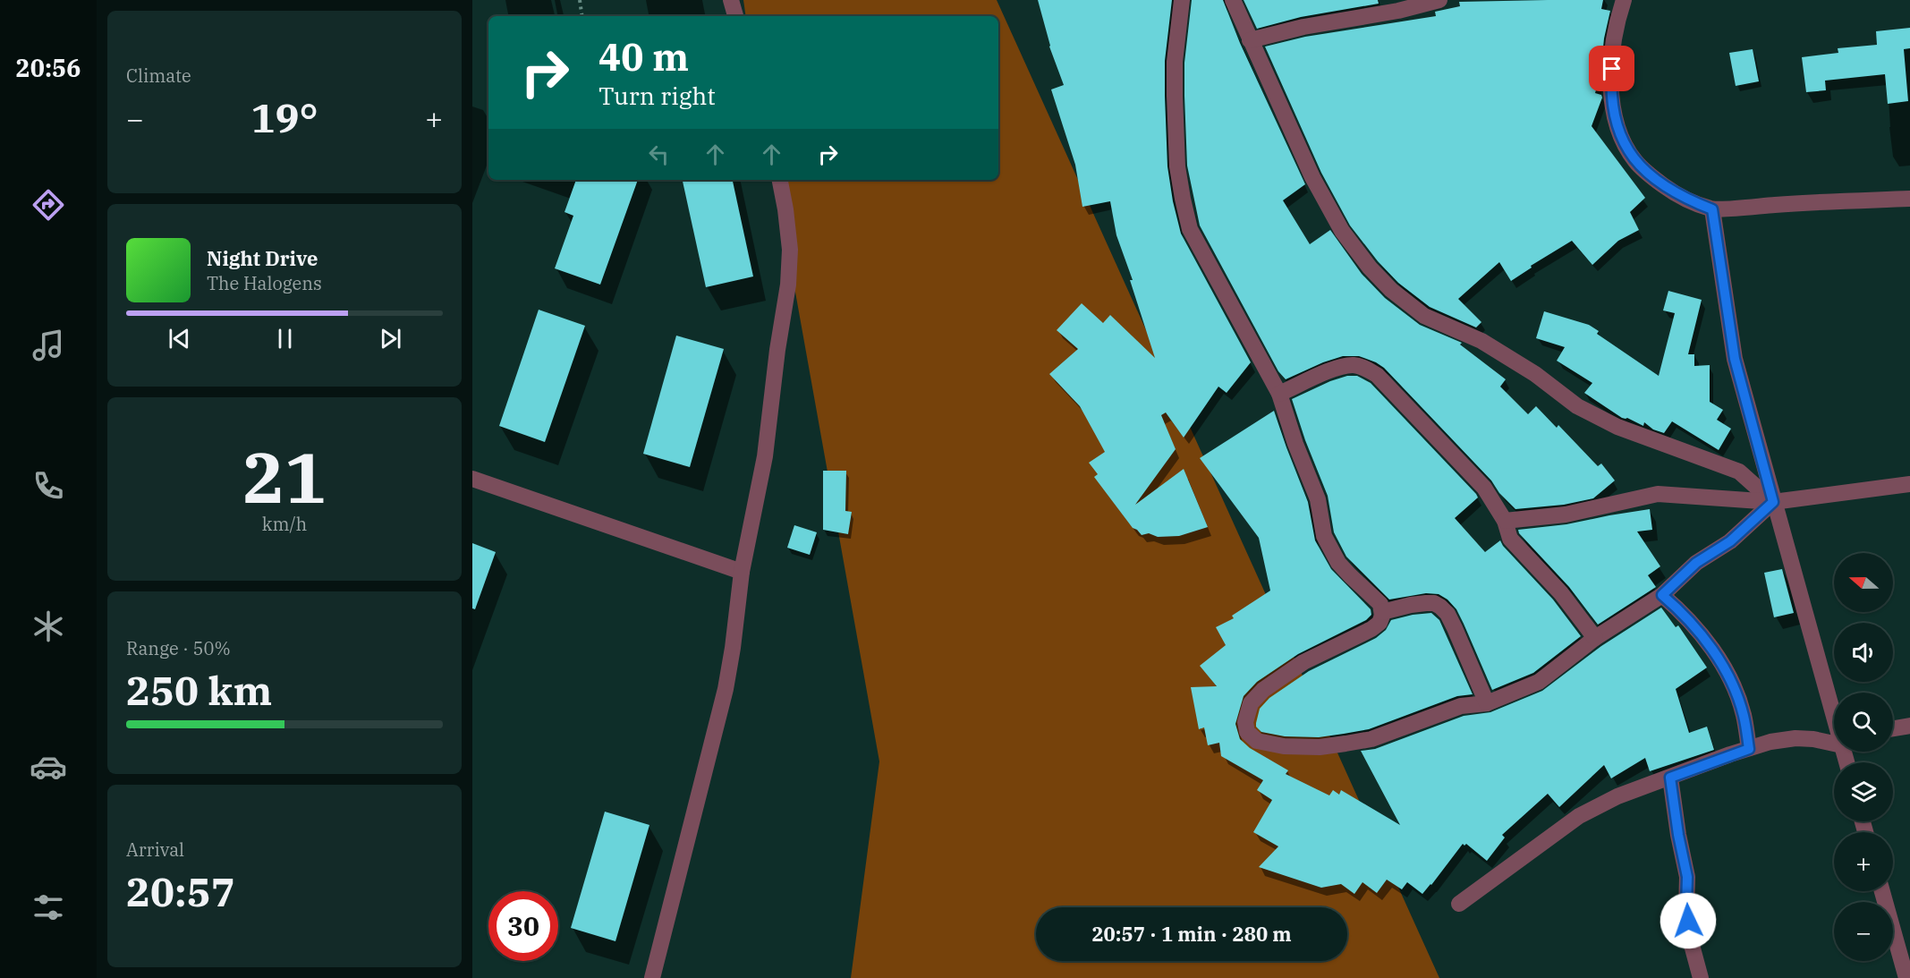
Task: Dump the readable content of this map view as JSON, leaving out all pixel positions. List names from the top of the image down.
{
  "north": "left",
  "page": {
    "tabs": "20:56",
    "tile": [
      "Climate",
      ["21", "km/h"],
      ["Range · 50%", "250 km"],
      ["Arrival", "20:57"]
    ],
    "turn": ["40 m", "Turn right"],
    "heat": ["−", "19°", "+"],
    "song": ["Night Drive", "The Halogens"],
    "map_buttons": ["+", "−"],
    "limit": "30",
    "trip": "20:57 · 1 min · 280 m"
  }
}
